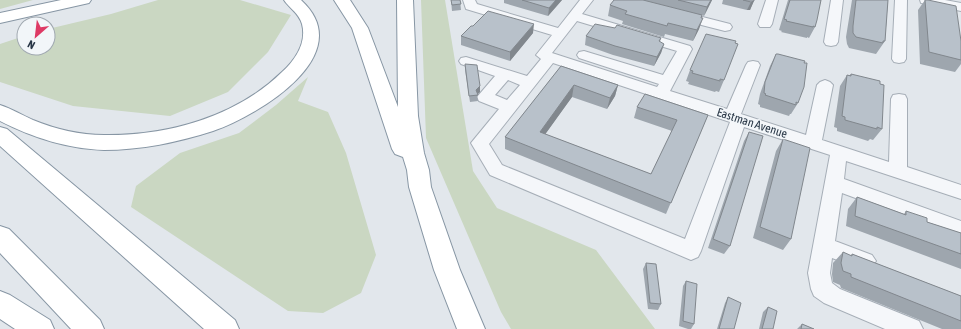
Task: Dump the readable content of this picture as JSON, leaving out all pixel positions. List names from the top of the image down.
{
  "streets": {
    "street": ["Eastman Avenue"]
  },
  "north": "bottom left"
}
